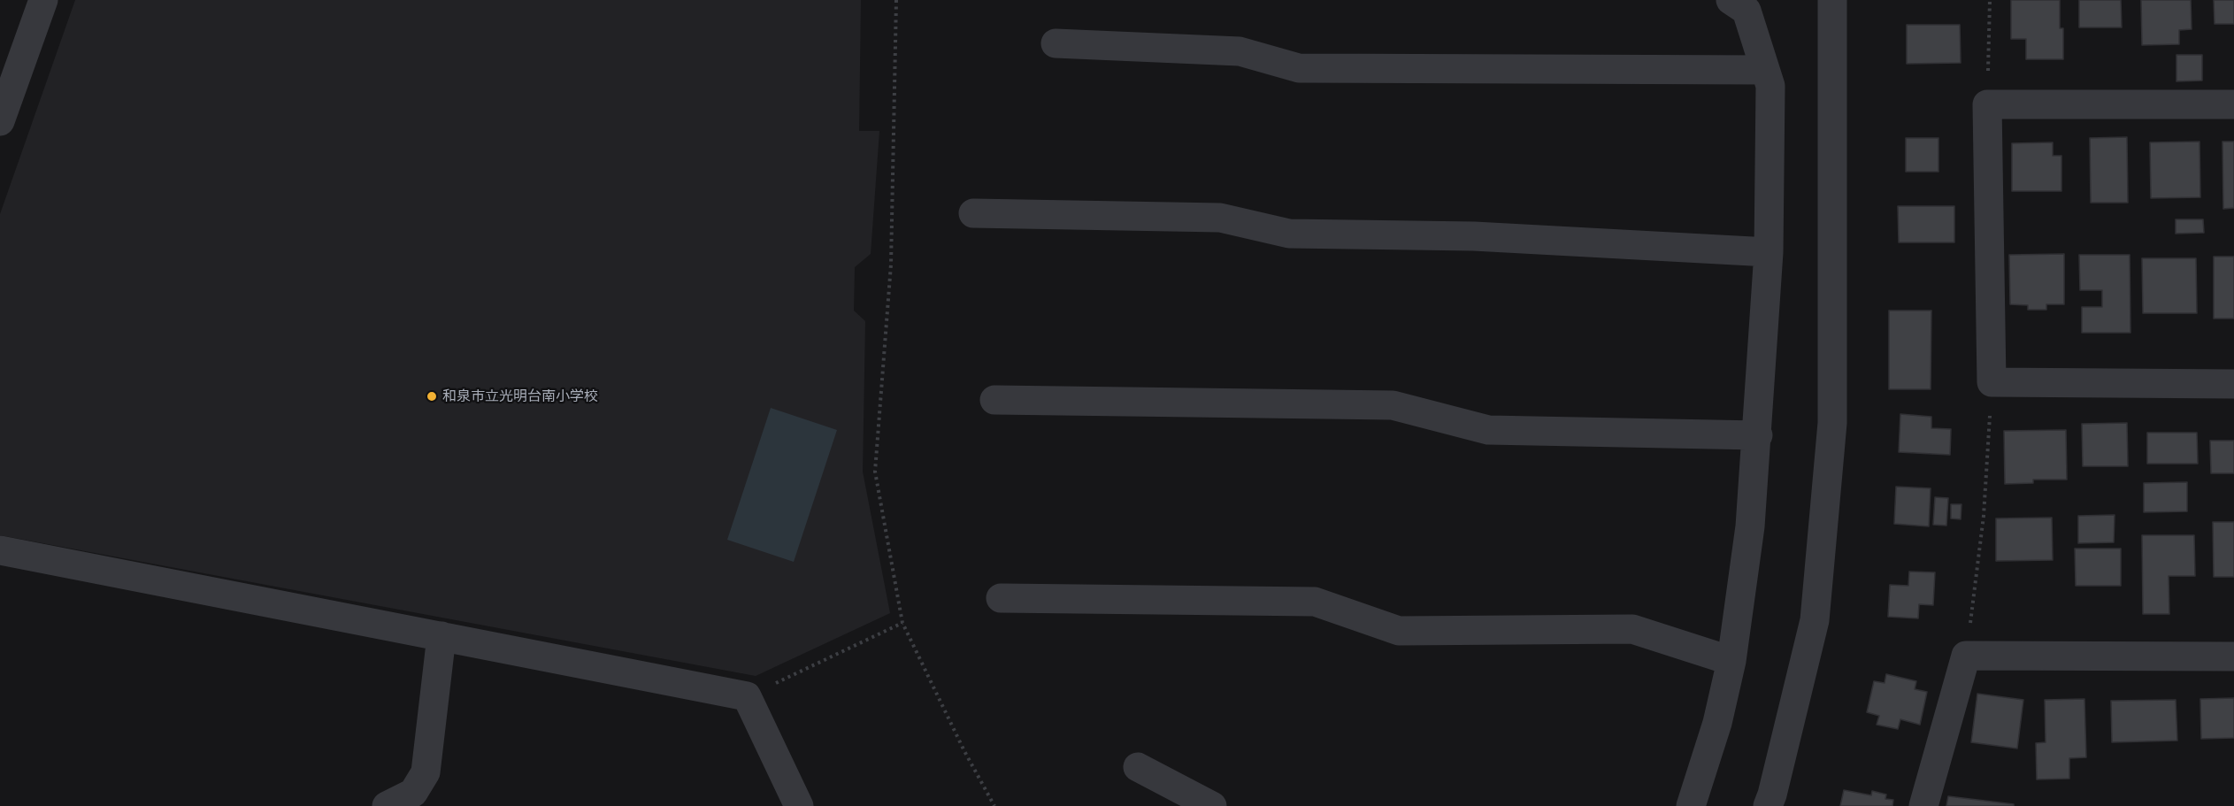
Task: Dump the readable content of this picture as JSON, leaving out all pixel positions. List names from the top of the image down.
{
  "places": ["和泉市立光明台南小学校"]
}
